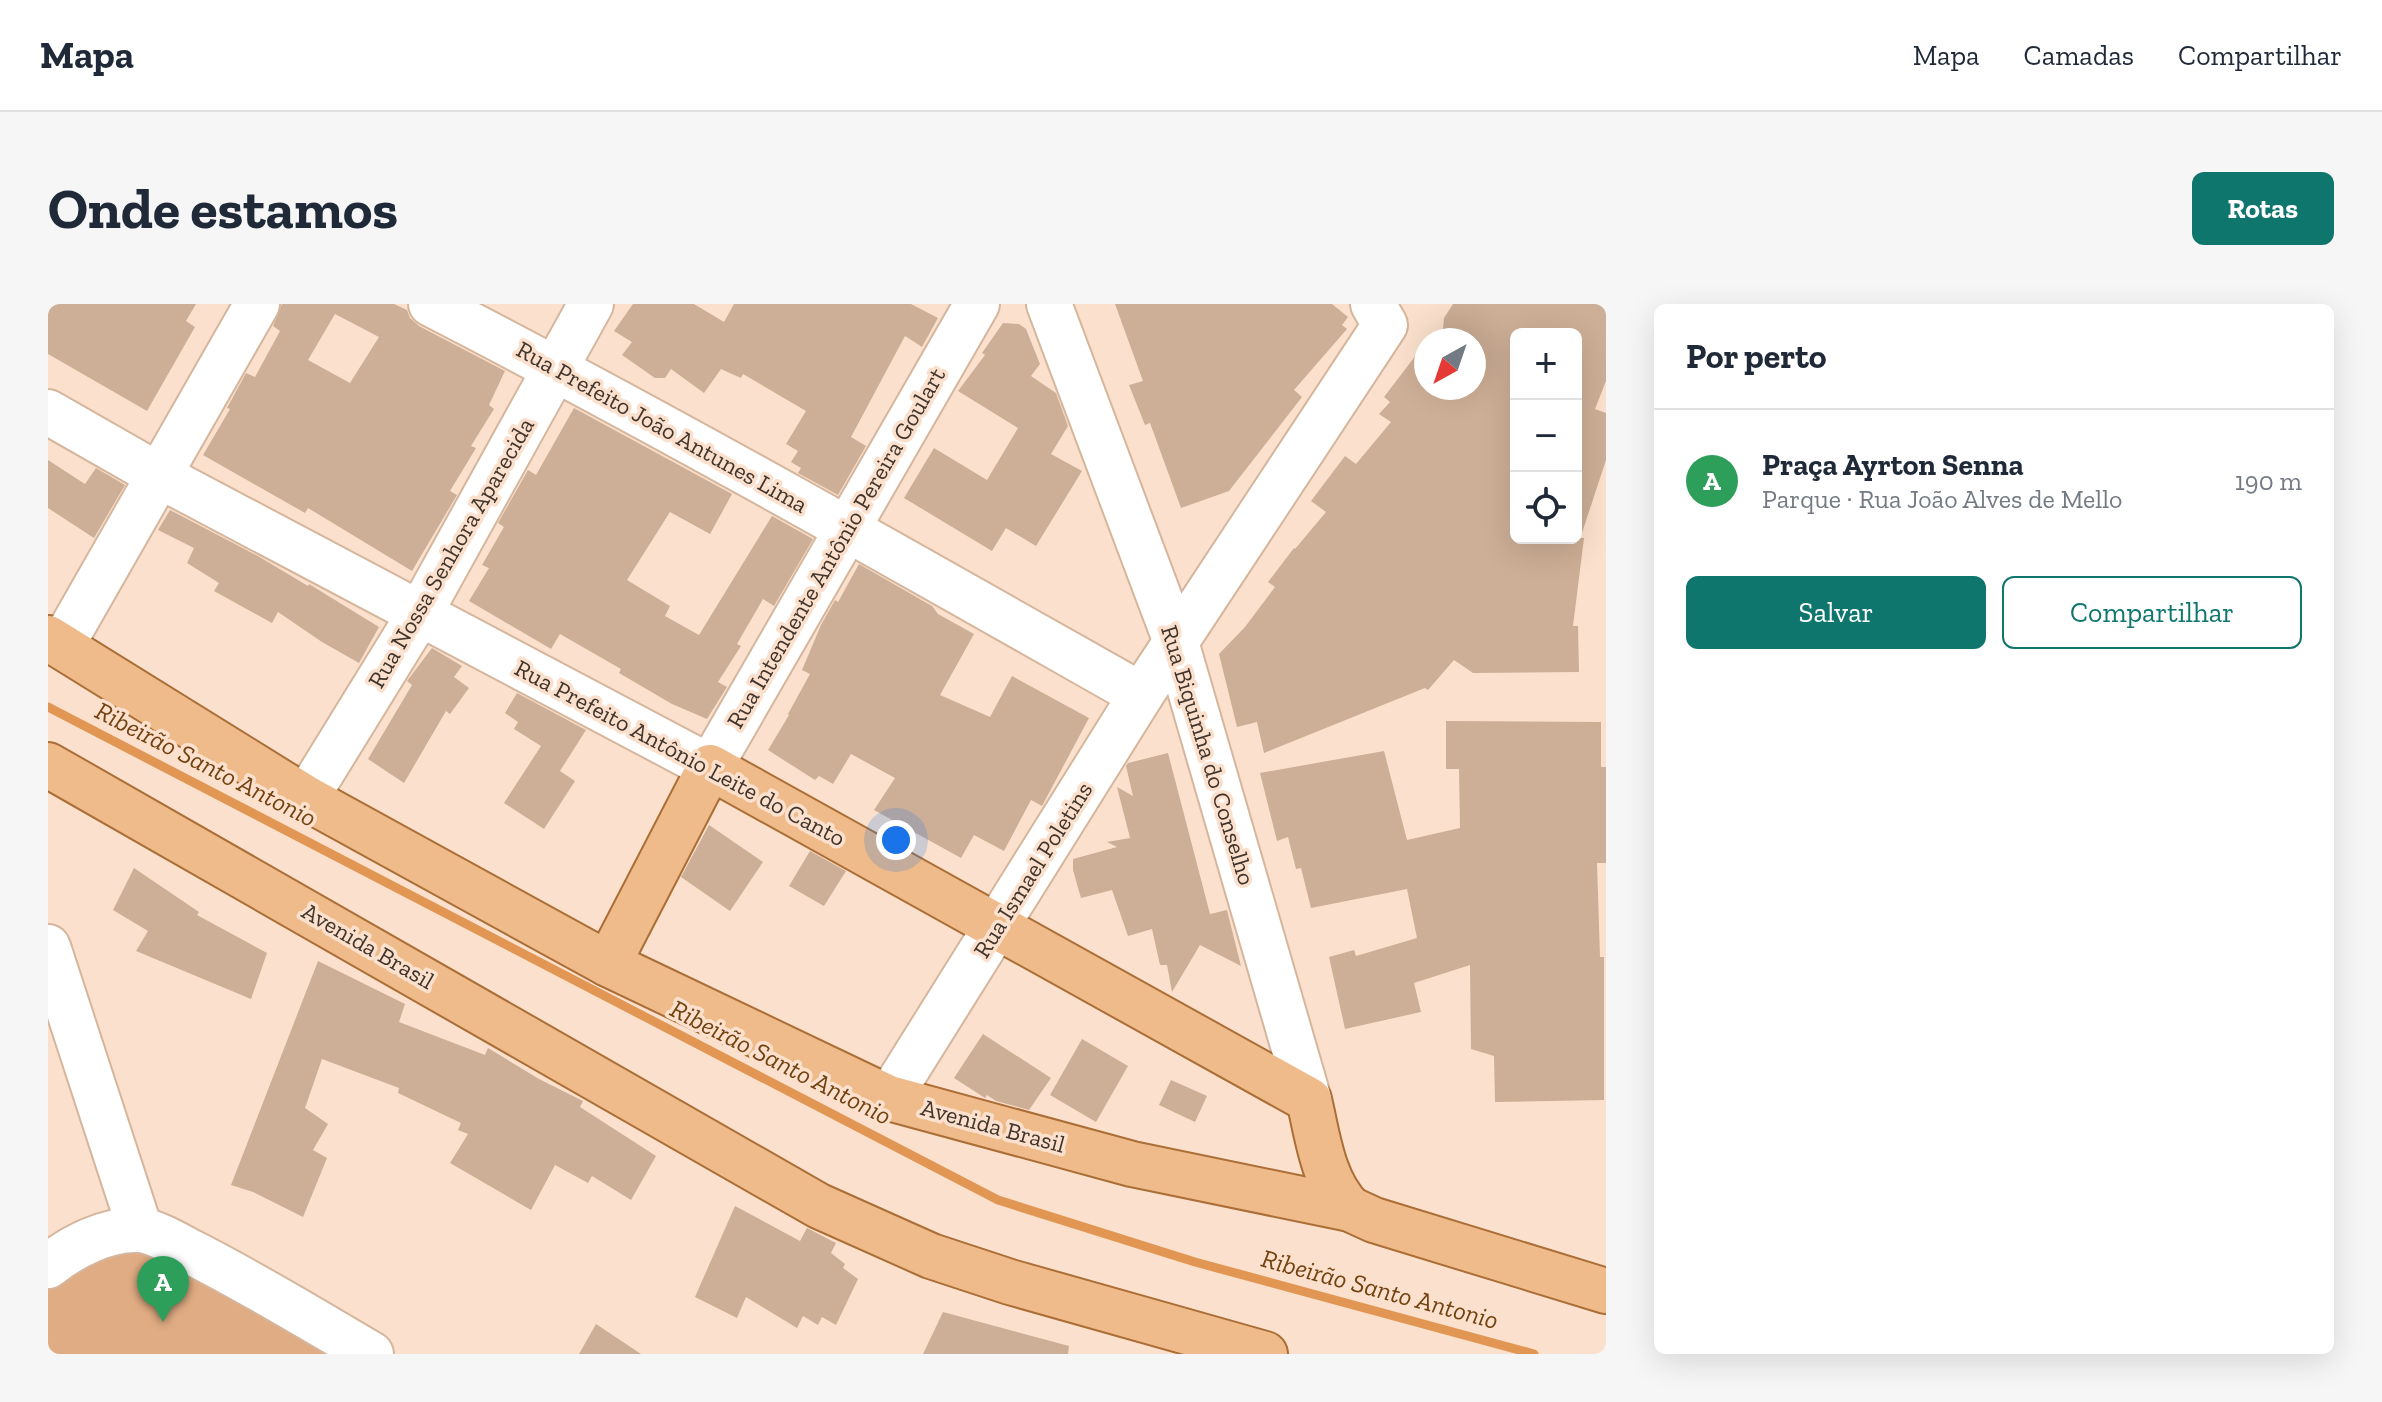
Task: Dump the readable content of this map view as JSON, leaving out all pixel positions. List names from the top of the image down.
{
  "streets": {
    "main road": [
      "Rua Intendente Antônio Pereira Goulart",
      "Rua Prefeito Antônio Leite do Canto",
      "Rua Biquinha do Conselho",
      "Avenida Brasil"
    ],
    "street": ["Rua Prefeito João Antunes Lima", "Rua Nossa Senhora Aparecida", "Rua Ismael Poletins"]
  },
  "crossings": [
    ["Rua Prefeito João Antunes Lima", "Rua Intendente Antônio Pereira Goulart"],
    ["Rua Prefeito João Antunes Lima", "Rua Nossa Senhora Aparecida"],
    ["Rua Prefeito João Antunes Lima", "Rua Ismael Poletins"],
    ["Rua Intendente Antônio Pereira Goulart", "Rua Prefeito Antônio Leite do Canto"],
    ["Rua Intendente Antônio Pereira Goulart", "Avenida Brasil"],
    ["Rua Nossa Senhora Aparecida", "Rua Prefeito Antônio Leite do Canto"],
    ["Rua Nossa Senhora Aparecida", "Avenida Brasil"],
    ["Rua Prefeito Antônio Leite do Canto", "Rua Biquinha do Conselho"],
    ["Rua Prefeito Antônio Leite do Canto", "Rua Ismael Poletins"],
    ["Rua Biquinha do Conselho", "Rua Ismael Poletins"],
    ["Rua Biquinha do Conselho", "Avenida Brasil"],
    ["Rua Ismael Poletins", "Avenida Brasil"]
  ],
  "water": ["Ribeirão Santo Antonio"],
  "north": "bottom left",
  "page": {
    "header": "Mapa",
    "nav": ["Mapa", "Camadas", "Compartilhar"],
    "buttons": [
      "Rotas",
      ["Salvar", "Compartilhar"]
    ],
    "title": "Onde estamos",
    "heading": "Por perto",
    "map_buttons": ["+", "−"],
    "list": [
      {
        "mark": "A",
        "name": "Praça Ayrton Senna",
        "note": "Parque · Rua João Alves de Mello",
        "value": "190 m"
      }
    ],
    "pins": "A"
  }
}
